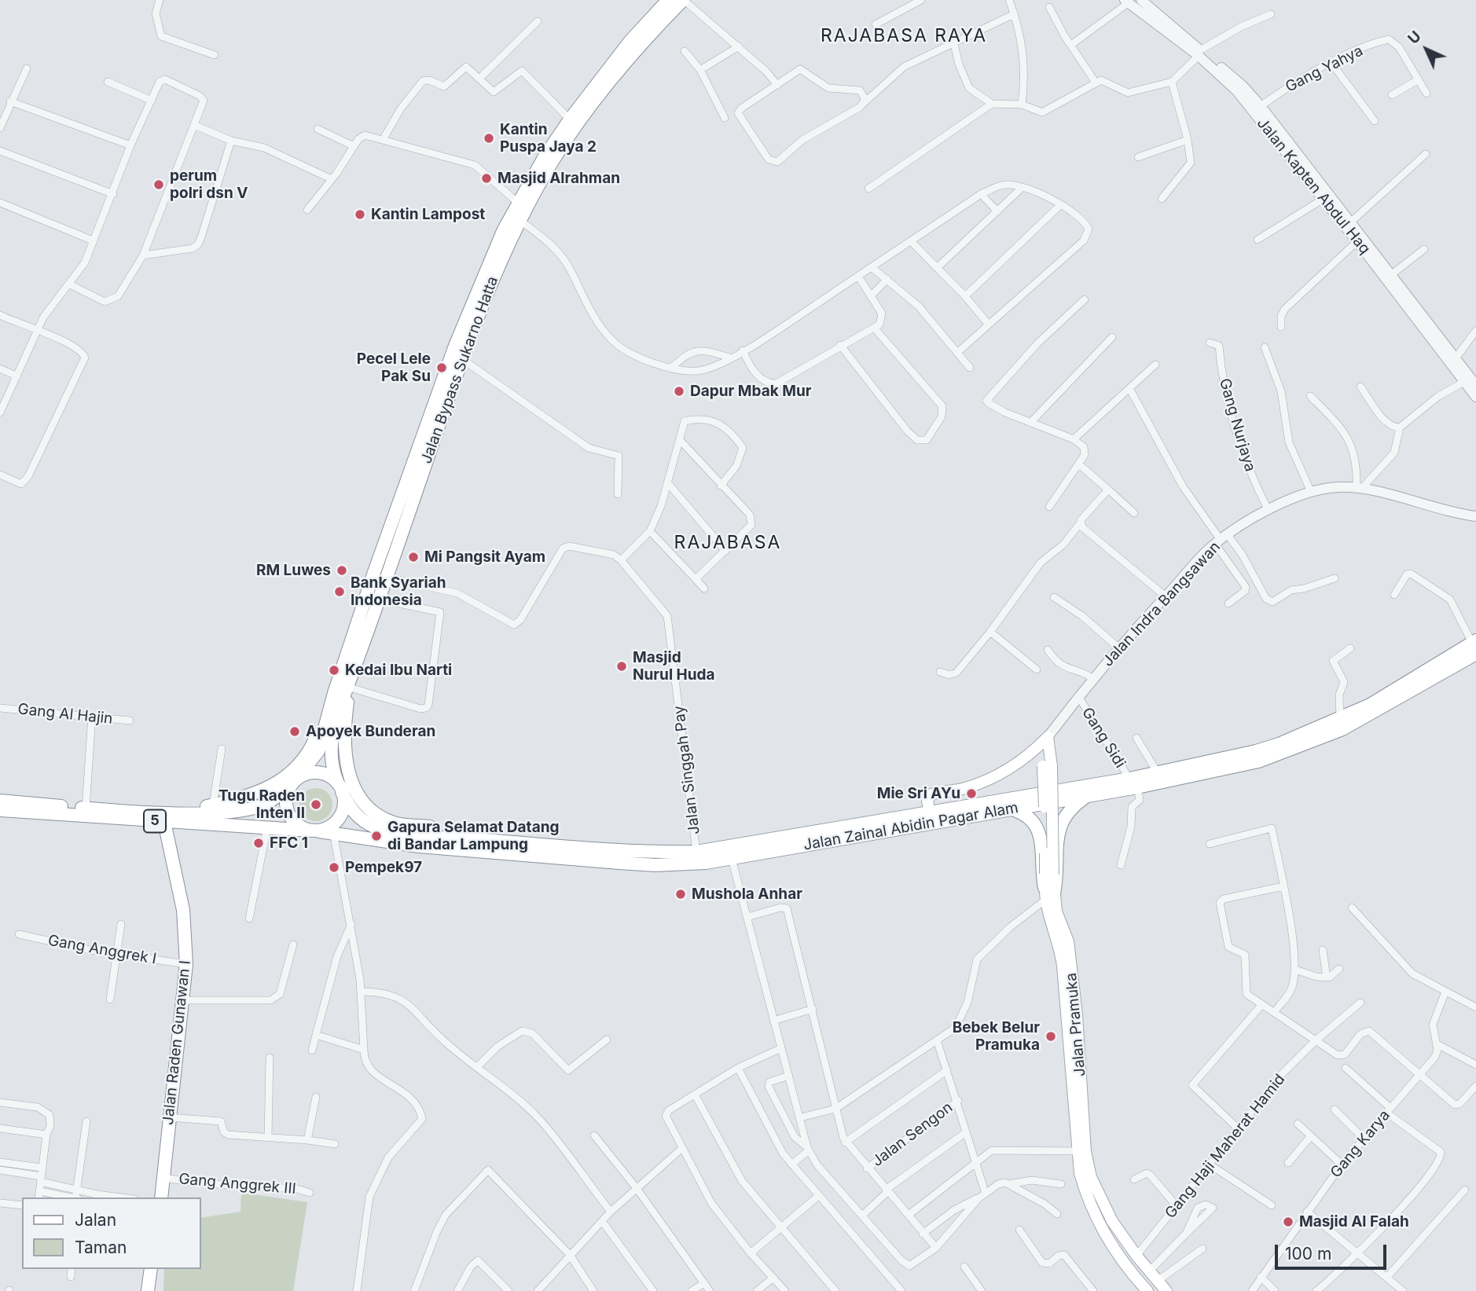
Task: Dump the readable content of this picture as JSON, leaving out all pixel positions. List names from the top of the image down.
{
  "streets": {
    "highway": [
      "Jalan Bypass Sukarno Hatta",
      "5",
      "Jalan Zainal Abidin Pagar Alam",
      "Jalan Raden Gunawan I"
    ],
    "main road": ["Jalan Indra Bangsawan", "Jalan Pramuka"],
    "street": [
      "Gang Yahya",
      "Jalan Kapten Abdul Haq",
      "Gang Nurjaya",
      "Gang Al Hajin",
      "Gang Sidi",
      "Jalan Singgah Pay",
      "Gang Anggrek I",
      "Jalan Sengon",
      "Gang Karya",
      "Gang Haji Maherat Hamid",
      "Gang Anggrek III"
    ]
  },
  "crossings": [
    ["Gang Yahya", "Jalan Kapten Abdul Haq"],
    ["Jalan Bypass Sukarno Hatta", "Jalan Singgah Pay"],
    ["Jalan Bypass Sukarno Hatta", "5"],
    ["Jalan Bypass Sukarno Hatta", "Jalan Zainal Abidin Pagar Alam"],
    ["Gang Nurjaya", "Jalan Indra Bangsawan"],
    ["Jalan Indra Bangsawan", "Gang Sidi"],
    ["Jalan Indra Bangsawan", "Jalan Zainal Abidin Pagar Alam"],
    ["Jalan Indra Bangsawan", "Jalan Pramuka"],
    ["Gang Sidi", "Jalan Zainal Abidin Pagar Alam"],
    ["Jalan Singgah Pay", "Jalan Zainal Abidin Pagar Alam"],
    ["5", "Jalan Zainal Abidin Pagar Alam"],
    ["5", "Jalan Raden Gunawan I"],
    ["Gang Anggrek I", "Jalan Raden Gunawan I"],
    ["Jalan Pramuka", "Gang Haji Maherat Hamid"],
    ["Jalan Raden Gunawan I", "Gang Anggrek III"]
  ],
  "districts": ["RAJABASA RAYA", "RAJABASA"],
  "places": [
    "Kantin Puspa Jaya 2",
    "Masjid Alrahman",
    "perum polri dsn V",
    "Kantin Lampost",
    "Pecel Lele Pak Su",
    "Dapur Mbak Mur",
    "Mi Pangsit Ayam",
    "RM Luwes",
    "Bank Syariah Indonesia",
    "Masjid Nurul Huda",
    "Kedai Ibu Narti",
    "Apoyek Bunderan",
    "Mie Sri AYu",
    "Tugu Raden Inten II",
    "Gapura Selamat Datang di Bandar Lampung",
    "FFC 1",
    "Pempek97",
    "Mushola Anhar",
    "Bebek Belur Pramuka",
    "Masjid Al Falah"
  ],
  "legend": ["Jalan", "Taman"],
  "scale_bar": "100 m",
  "north": "top left"
}
